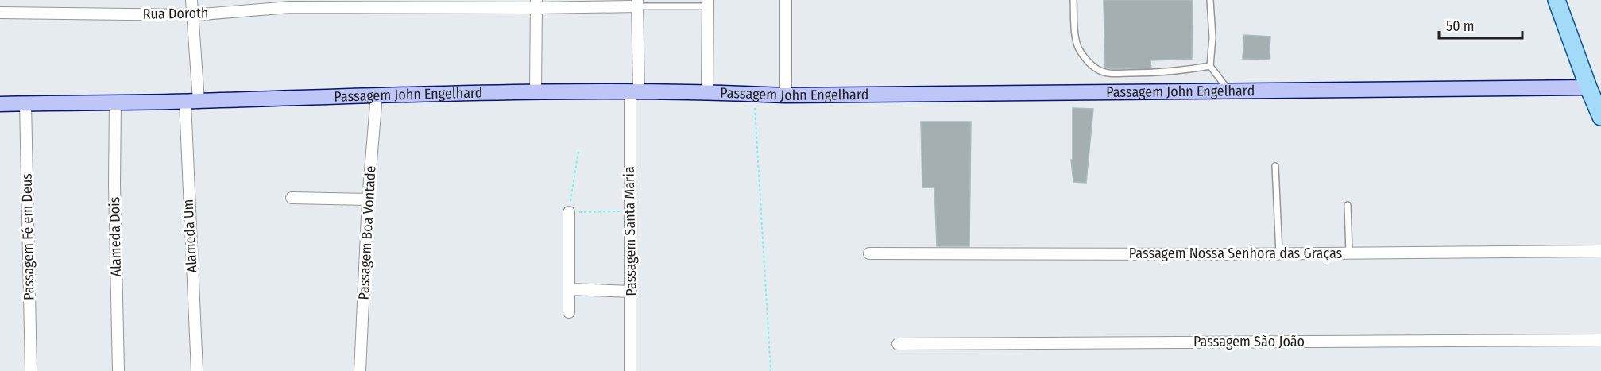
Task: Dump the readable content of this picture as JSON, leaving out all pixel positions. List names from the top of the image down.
{
  "streets": {
    "main road": ["Passagem John Engelhard"],
    "street": [
      "Rua Doroth",
      "Passagem Santa Maria",
      "Passagem Boa Vontade",
      "Alameda Um",
      "Passagem Fé em Deus",
      "Alameda Dois",
      "Passagem Nossa Senhora das Graças",
      "Passagem São João"
    ]
  },
  "crossings": [
    ["Rua Doroth", "Passagem Santa Maria"],
    ["Rua Doroth", "Alameda Um"],
    ["Passagem John Engelhard", "Passagem Santa Maria"],
    ["Passagem John Engelhard", "Passagem Boa Vontade"],
    ["Passagem John Engelhard", "Alameda Um"],
    ["Passagem John Engelhard", "Passagem Fé em Deus"],
    ["Passagem John Engelhard", "Alameda Dois"]
  ],
  "scale_bar": "50 m"
}
